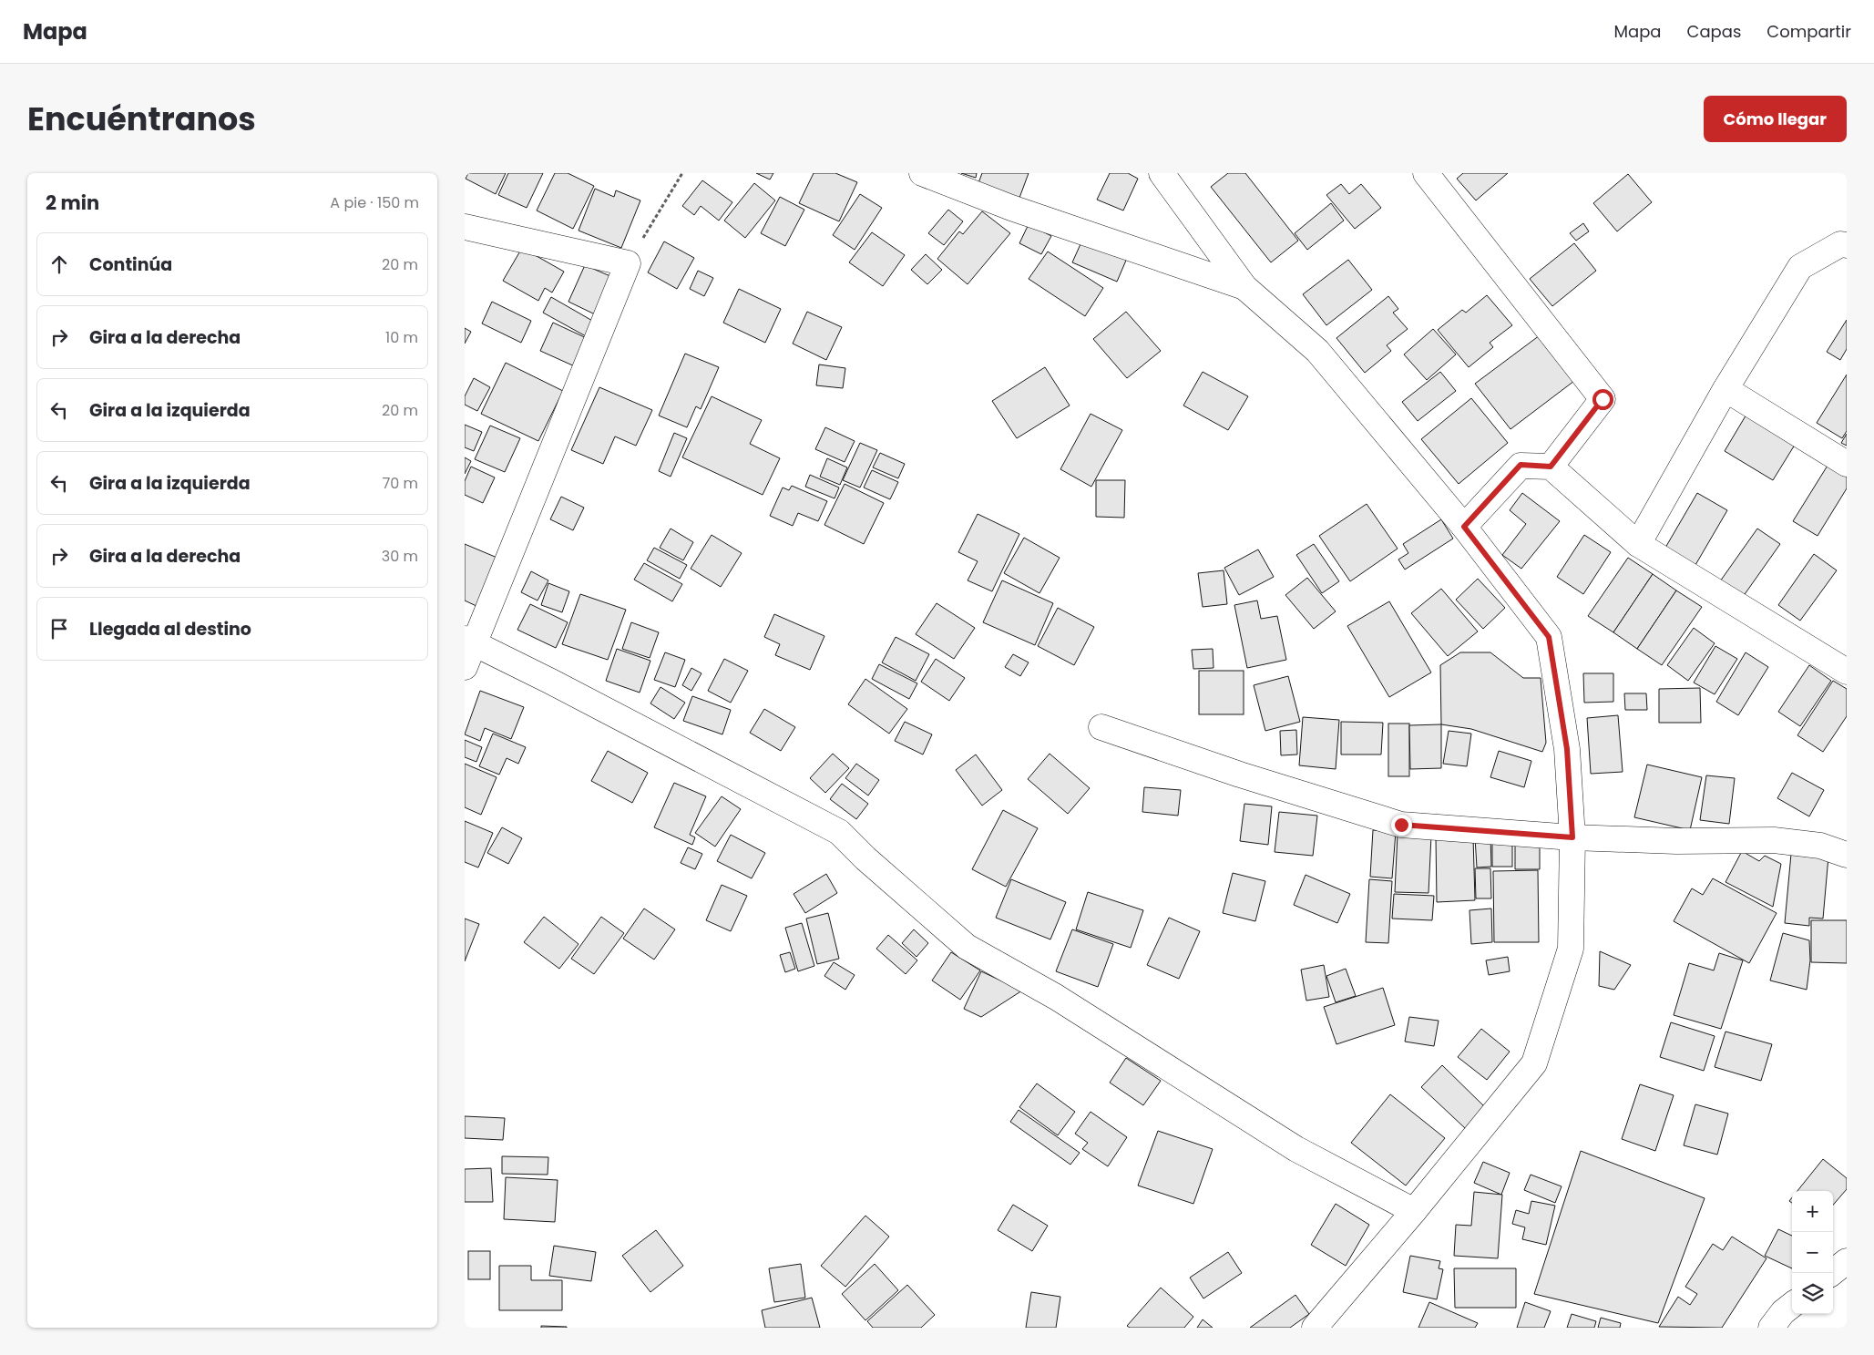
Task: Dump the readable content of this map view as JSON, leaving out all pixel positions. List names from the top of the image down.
{
  "page": {
    "header": "Mapa",
    "nav": ["Mapa", "Capas", "Compartir"],
    "title": "Encuéntranos",
    "buttons": "Cómo llegar",
    "heading": ["2 min", "A pie · 150 m"],
    "list": [
      ["Continúa", "20 m"],
      ["Gira a la derecha", "10 m"],
      ["Gira a la izquierda", "20 m"],
      ["Gira a la izquierda", "70 m"],
      ["Gira a la derecha", "30 m"],
      "Llegada al destino"
    ],
    "map_buttons": ["+", "−"]
  }
}
